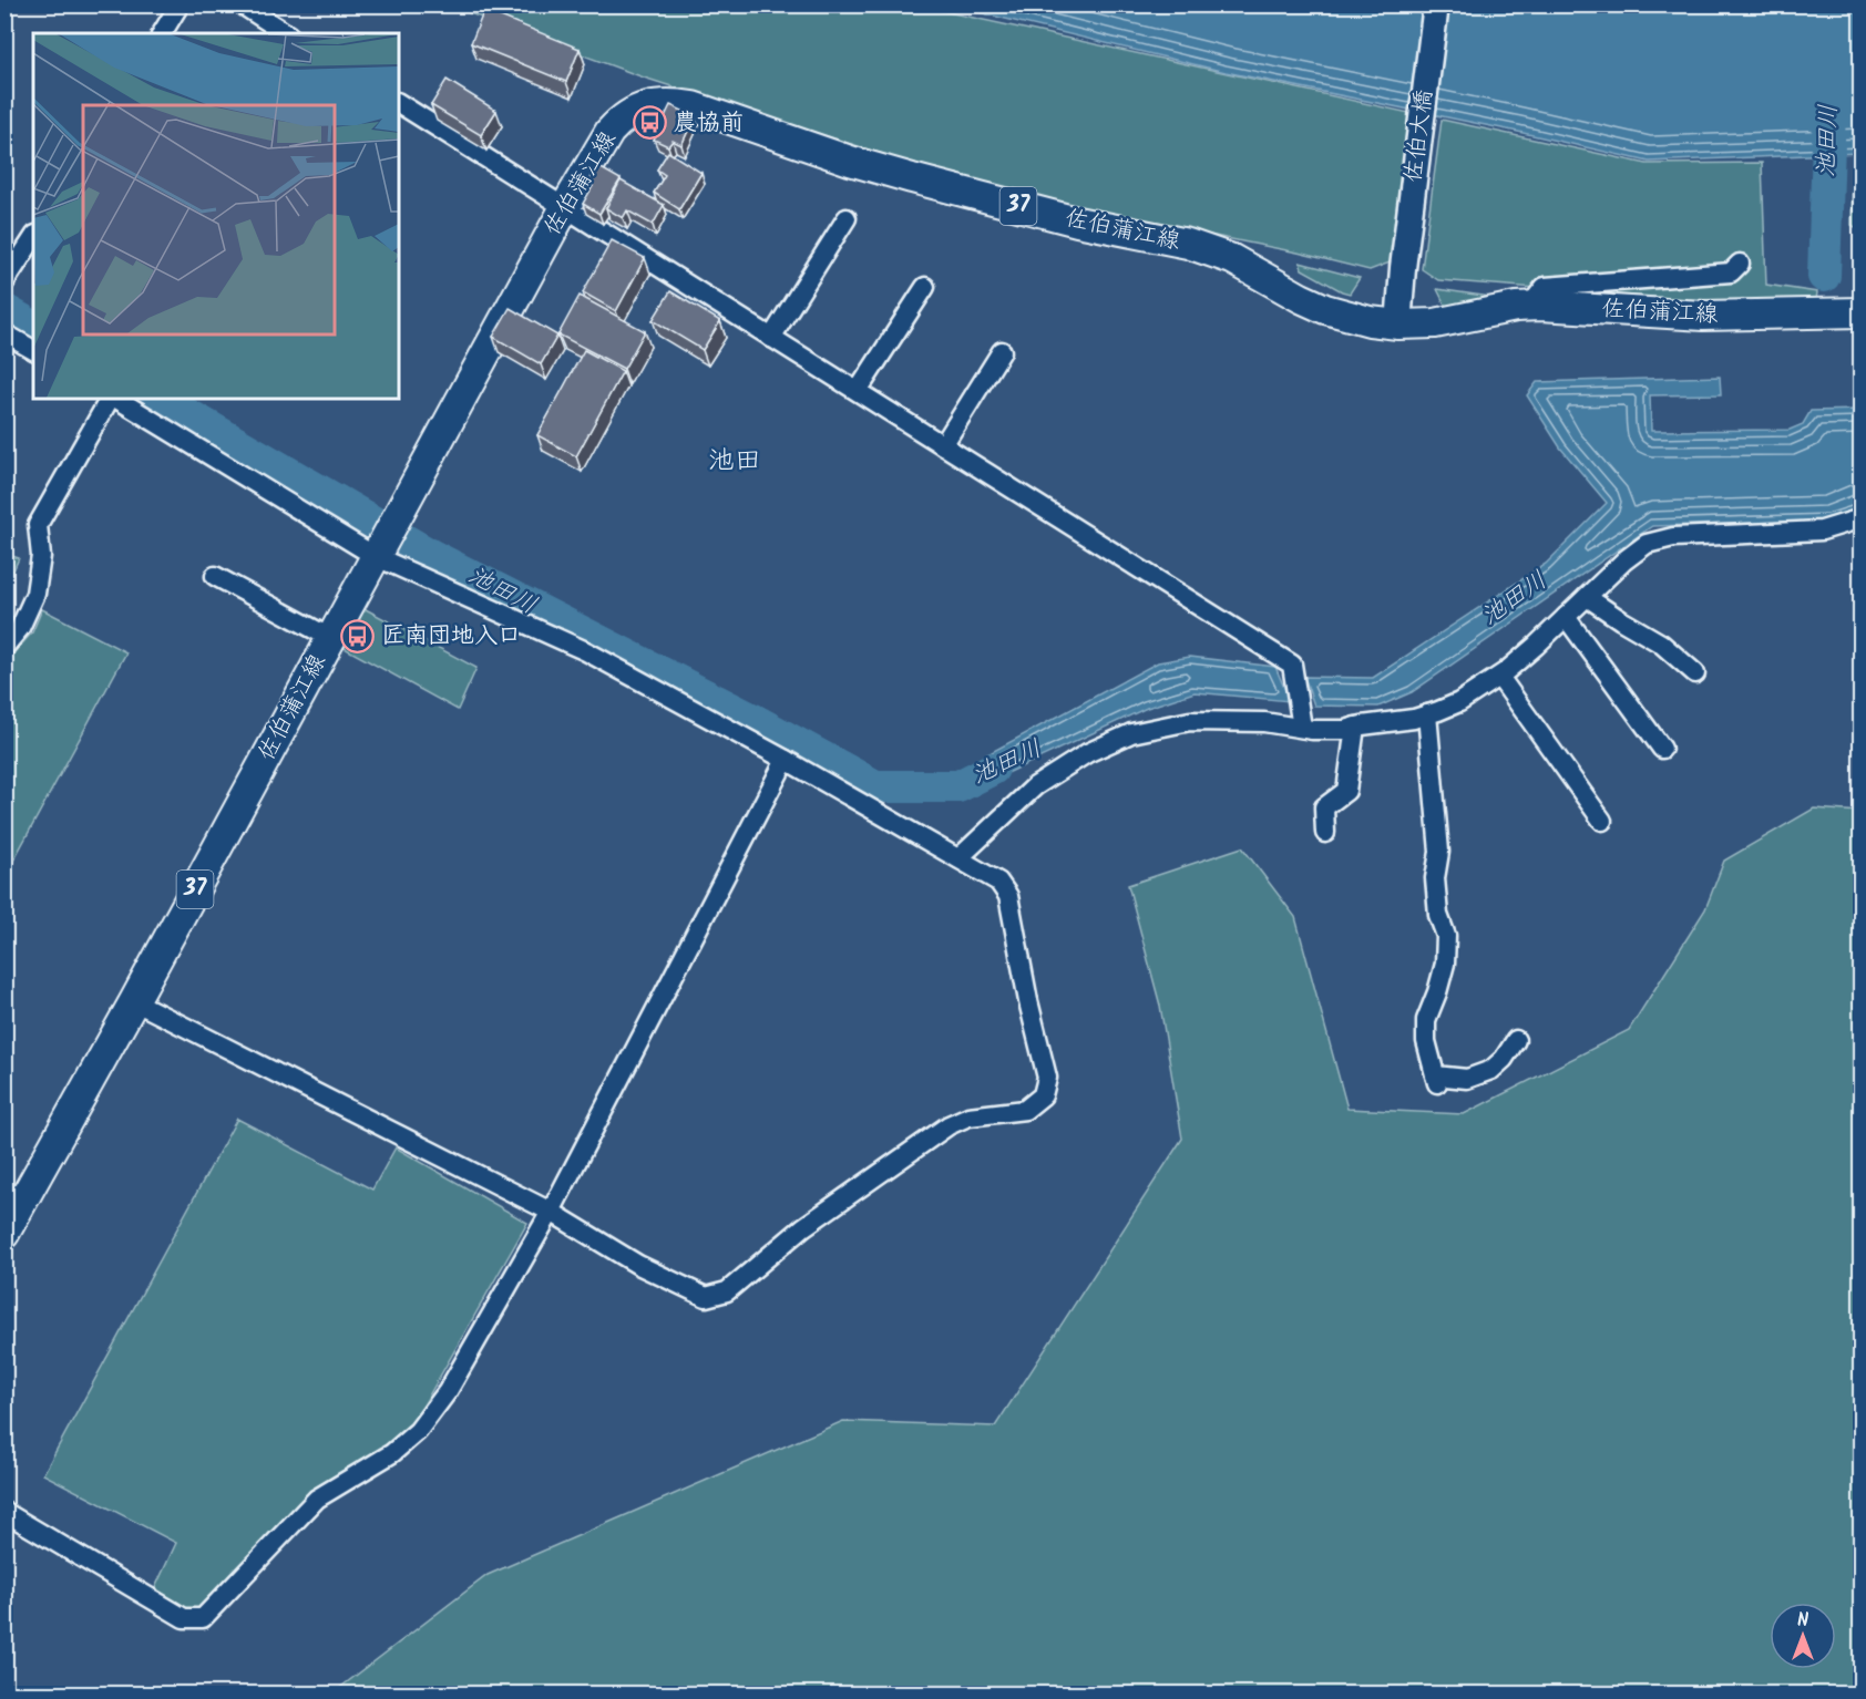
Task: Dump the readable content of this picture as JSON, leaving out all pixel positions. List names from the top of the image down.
{
  "streets": {
    "main road": ["佐伯蒲江線", "37"],
    "street": ["佐伯大橋"]
  },
  "crossings": [
    ["佐伯大橋", "佐伯蒲江線"]
  ],
  "districts": ["池田"],
  "water": ["池田川"],
  "places": {
    "bus stop": ["農協前", "匠南団地入口"]
  },
  "north": "top"
}
